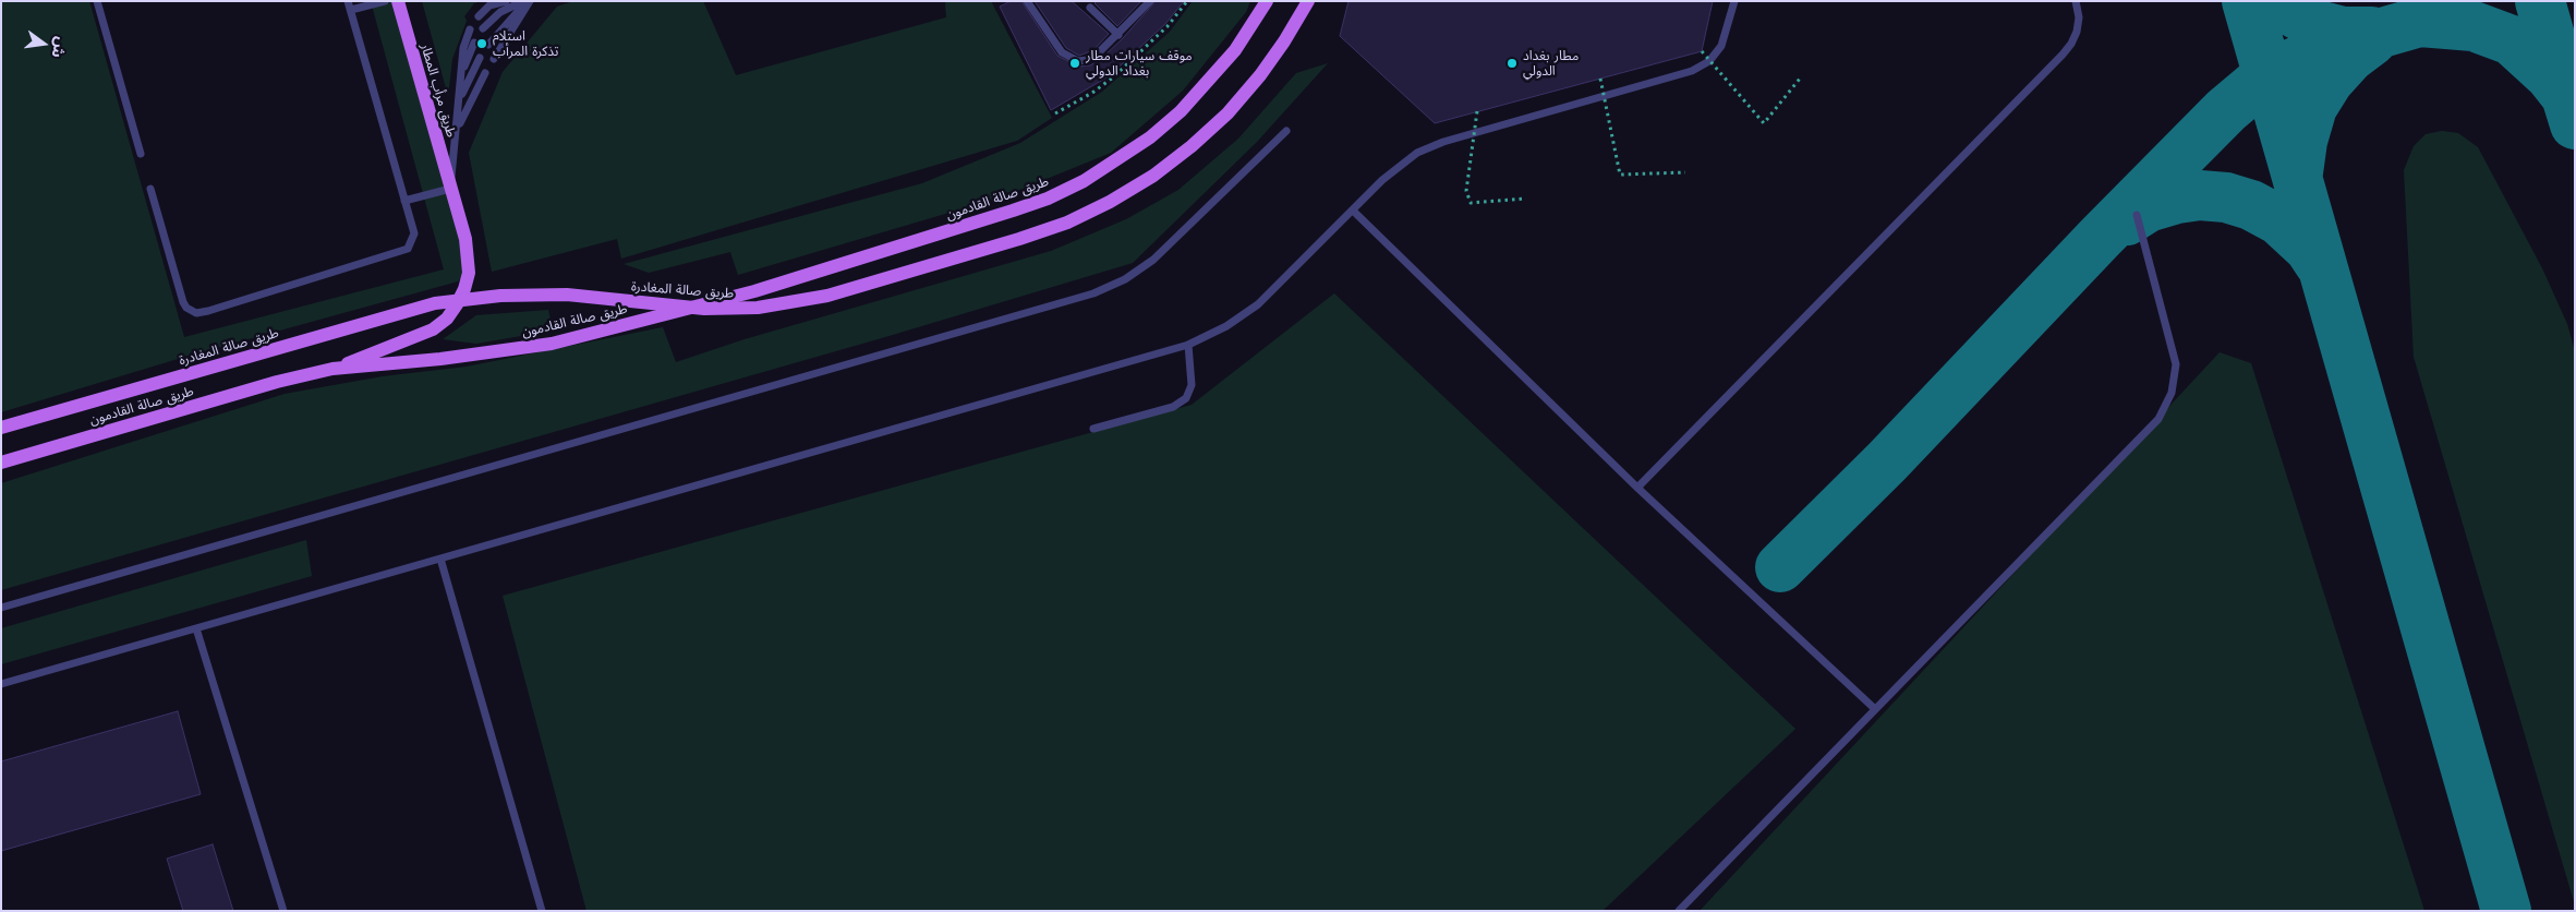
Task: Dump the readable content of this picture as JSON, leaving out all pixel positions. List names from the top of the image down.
{
  "streets": {
    "main road": ["طريق مرأب المطار", "طريق صالة القادمون", "طريق صالة المغادرة"]
  },
  "crossings": [
    ["طريق مرأب المطار", "طريق صالة القادمون"]
  ],
  "places": ["استلام تذكرة المرأب", "موقف سيارات مطار بغداد الدولي", "مطار بغداد الدولي"],
  "north": "right"
}
